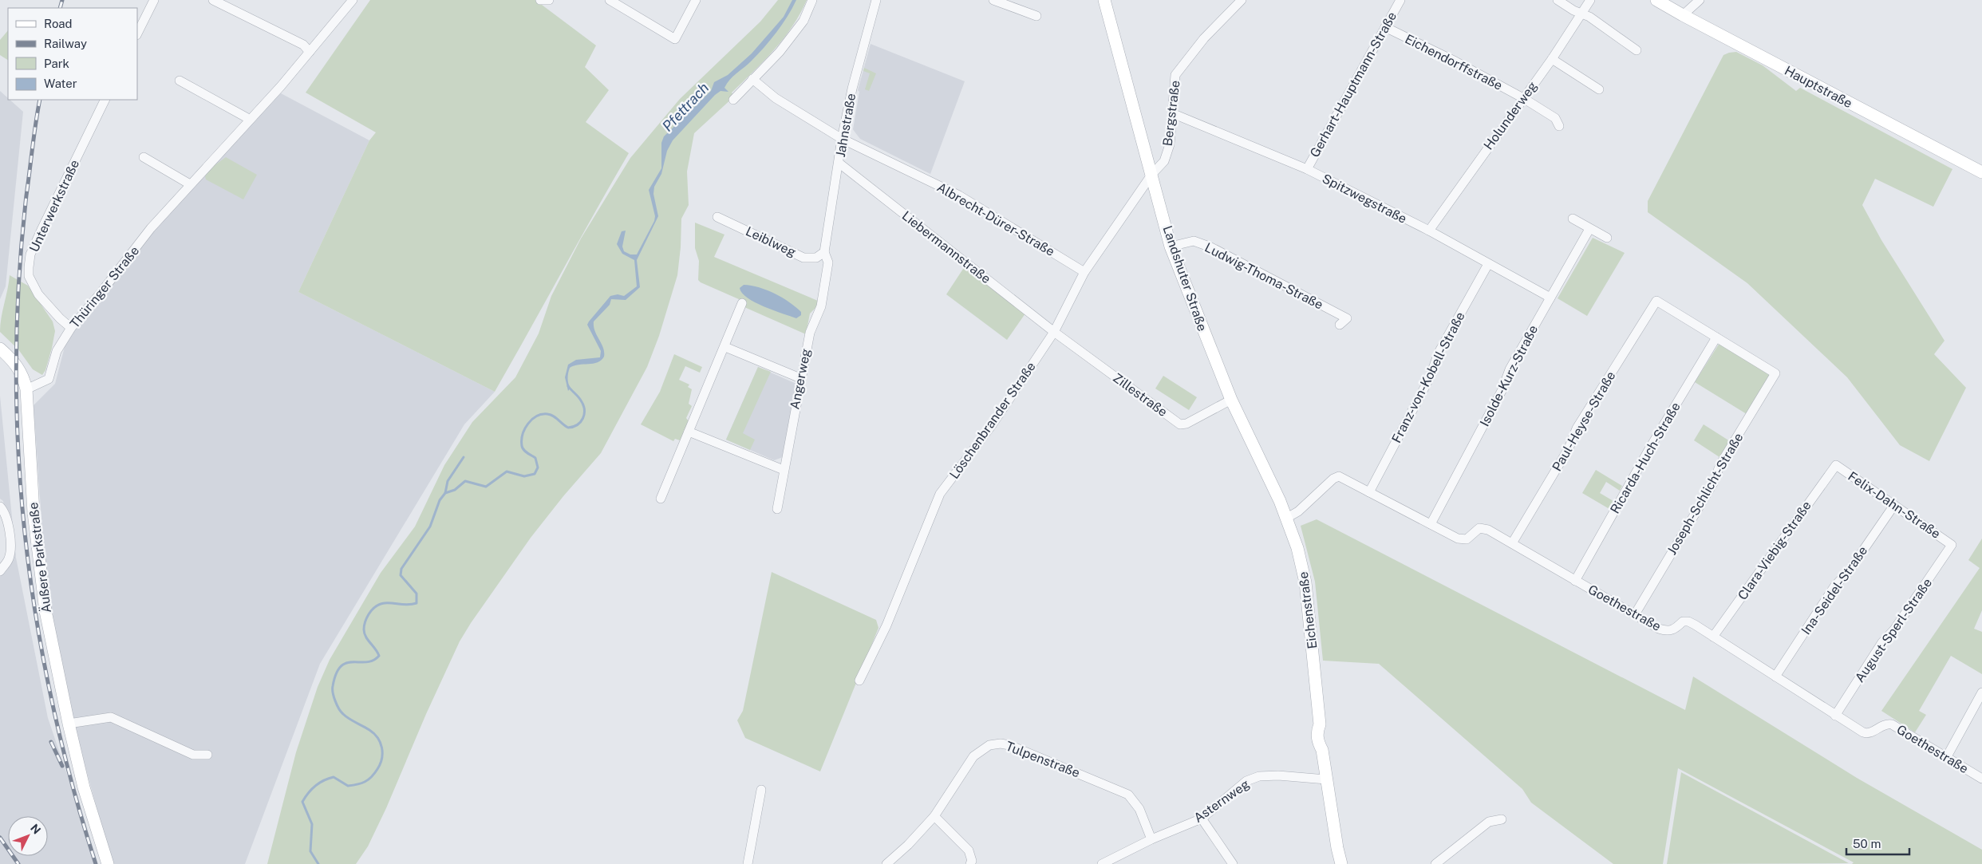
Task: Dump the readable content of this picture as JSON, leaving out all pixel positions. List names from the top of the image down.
{
  "streets": {
    "street": [
      "Eichendorffstraße",
      "Gerhart-Hauptmann-Straße",
      "Hauptstraße",
      "Bergstraße",
      "Holunderweg",
      "Jahnstraße",
      "Spitzwegstraße",
      "Unterwerkstraße",
      "Albrecht-Dürer-Straße",
      "Leiblweg",
      "Liebermannstraße",
      "Ludwig-Thoma-Straße",
      "Landshuter Straße",
      "Thüringer Straße",
      "Isolde-Kurz-Straße",
      "Franz-von-Kobell-Straße",
      "Angerweg",
      "Zillestraße",
      "Löschenbrander Straße",
      "Paul-Heyse-Straße",
      "Ricarda-Huch-Straße",
      "Joseph-Schlicht-Straße",
      "Felix-Dahn-Straße",
      "Clara-Viebig-Straße",
      "Äußere Parkstraße",
      "Ina-Seidel-Straße",
      "Goethestraße",
      "Eichenstraße",
      "August-Sperl-Straße",
      "Tulpenstraße",
      "Asternweg"
    ]
  },
  "crossings": [
    ["Eichendorffstraße", "Gerhart-Hauptmann-Straße"],
    ["Eichendorffstraße", "Holunderweg"],
    ["Gerhart-Hauptmann-Straße", "Spitzwegstraße"],
    ["Bergstraße", "Spitzwegstraße"],
    ["Bergstraße", "Landshuter Straße"],
    ["Bergstraße", "Löschenbrander Straße"],
    ["Holunderweg", "Spitzwegstraße"],
    ["Jahnstraße", "Albrecht-Dürer-Straße"],
    ["Jahnstraße", "Leiblweg"],
    ["Jahnstraße", "Liebermannstraße"],
    ["Jahnstraße", "Angerweg"],
    ["Spitzwegstraße", "Isolde-Kurz-Straße"],
    ["Spitzwegstraße", "Franz-von-Kobell-Straße"],
    ["Unterwerkstraße", "Thüringer Straße"],
    ["Albrecht-Dürer-Straße", "Löschenbrander Straße"],
    ["Leiblweg", "Angerweg"],
    ["Liebermannstraße", "Zillestraße"],
    ["Liebermannstraße", "Löschenbrander Straße"],
    ["Ludwig-Thoma-Straße", "Landshuter Straße"],
    ["Landshuter Straße", "Zillestraße"],
    ["Landshuter Straße", "Löschenbrander Straße"],
    ["Landshuter Straße", "Eichenstraße"],
    ["Thüringer Straße", "Äußere Parkstraße"],
    ["Isolde-Kurz-Straße", "Goethestraße"],
    ["Franz-von-Kobell-Straße", "Goethestraße"],
    ["Zillestraße", "Löschenbrander Straße"],
    ["Paul-Heyse-Straße", "Ricarda-Huch-Straße"],
    ["Paul-Heyse-Straße", "Joseph-Schlicht-Straße"],
    ["Paul-Heyse-Straße", "Goethestraße"],
    ["Ricarda-Huch-Straße", "Joseph-Schlicht-Straße"],
    ["Ricarda-Huch-Straße", "Goethestraße"],
    ["Joseph-Schlicht-Straße", "Goethestraße"],
    ["Felix-Dahn-Straße", "Clara-Viebig-Straße"],
    ["Felix-Dahn-Straße", "Ina-Seidel-Straße"],
    ["Felix-Dahn-Straße", "August-Sperl-Straße"],
    ["Clara-Viebig-Straße", "Goethestraße"],
    ["Ina-Seidel-Straße", "Goethestraße"],
    ["Goethestraße", "Eichenstraße"],
    ["Goethestraße", "August-Sperl-Straße"],
    ["Eichenstraße", "Asternweg"],
    ["Tulpenstraße", "Asternweg"]
  ],
  "water": ["Pfettrach"],
  "legend": [
    "Road",
    "Railway",
    "Park",
    "Water"
  ],
  "scale_bar": "50 m",
  "north": "top right"
}
